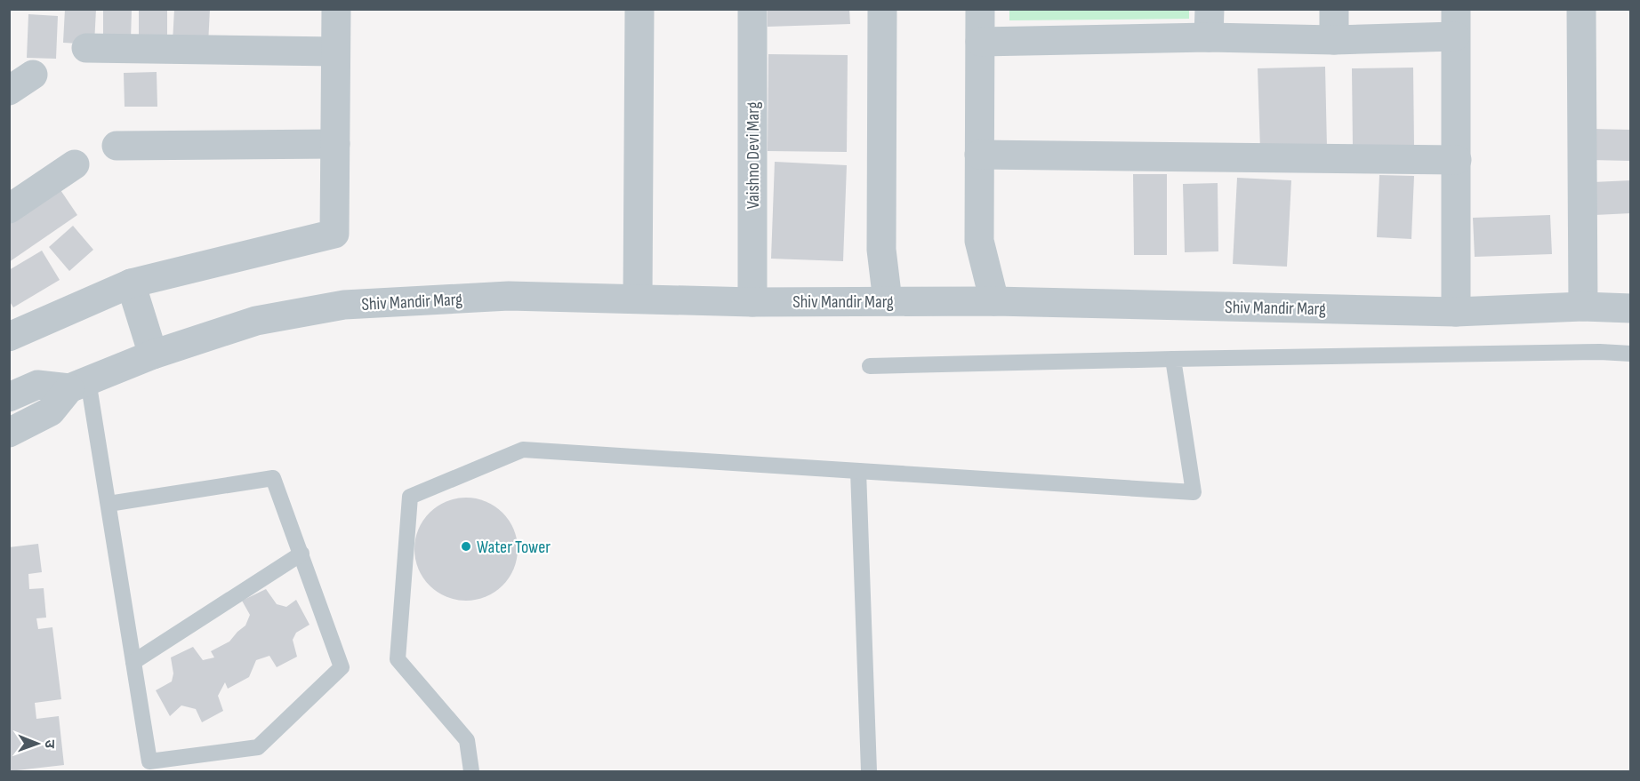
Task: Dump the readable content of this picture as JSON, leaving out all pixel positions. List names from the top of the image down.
{
  "streets": {
    "street": ["Vaishno Devi Marg", "Shiv Mandir Marg"]
  },
  "crossings": [
    ["Vaishno Devi Marg", "Shiv Mandir Marg"]
  ],
  "places": ["Water Tower"],
  "north": "right"
}
